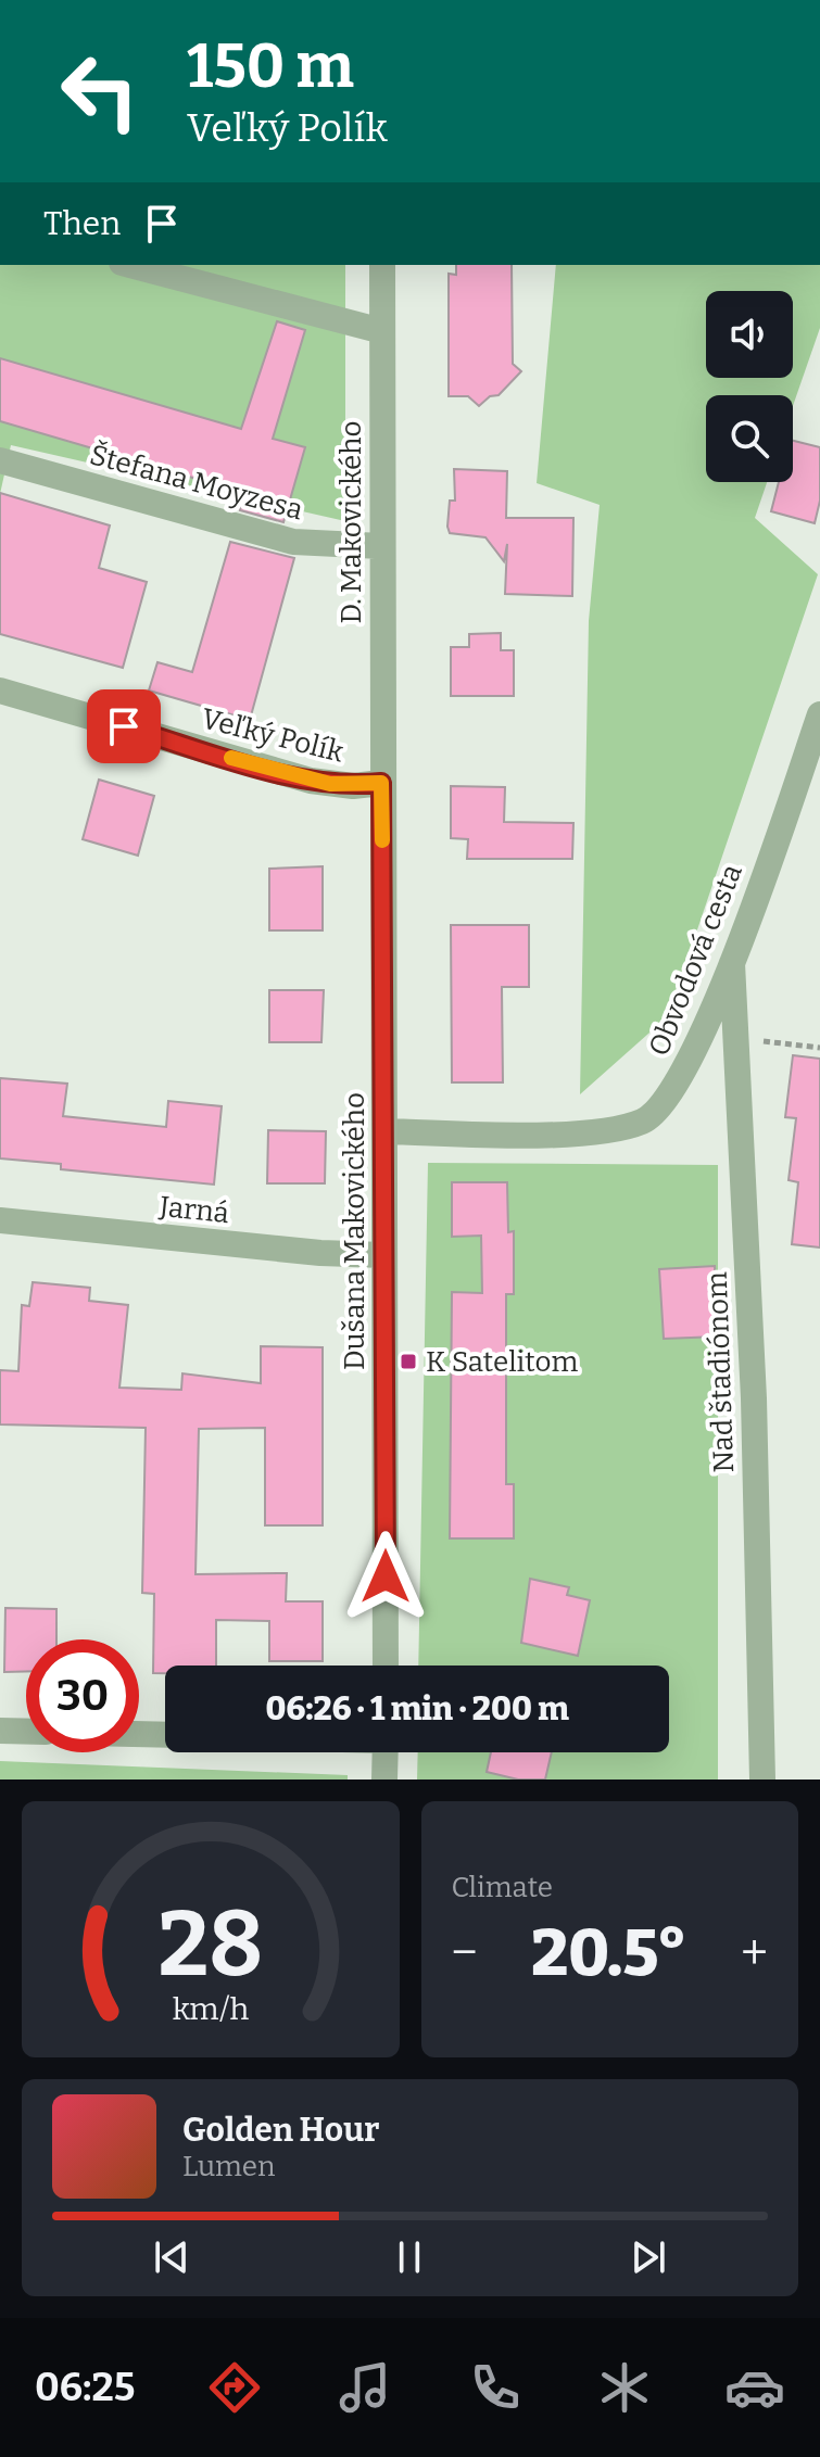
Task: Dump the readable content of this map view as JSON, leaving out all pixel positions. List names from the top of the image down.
{
  "streets": {
    "street": [
      "Štefana Moyzesa",
      "D. Makovického",
      "Veľký Polík",
      "Obvodová cesta",
      "Jarná",
      "Dušana Makovického",
      "Nad štadiónom"
    ]
  },
  "crossings": [
    ["Štefana Moyzesa", "D. Makovického"],
    ["D. Makovického", "Veľký Polík"],
    ["D. Makovického", "Dušana Makovického"],
    ["Veľký Polík", "Dušana Makovického"],
    ["Obvodová cesta", "Dušana Makovického"],
    ["Obvodová cesta", "Nad štadiónom"],
    ["Jarná", "Dušana Makovického"]
  ],
  "places": {
    "transit": ["K Satelitom"]
  },
  "page": {
    "turn": ["150 m", "Veľký Polík"],
    "then": "Then",
    "limit": "30",
    "trip": "06:26 · 1 min · 200 m",
    "tile": "Climate",
    "heat": ["−", "20.5°", "+"],
    "song": ["Golden Hour", "Lumen"],
    "tabs": "06:25",
    "gauge": ["28", "km/h"]
  }
}
